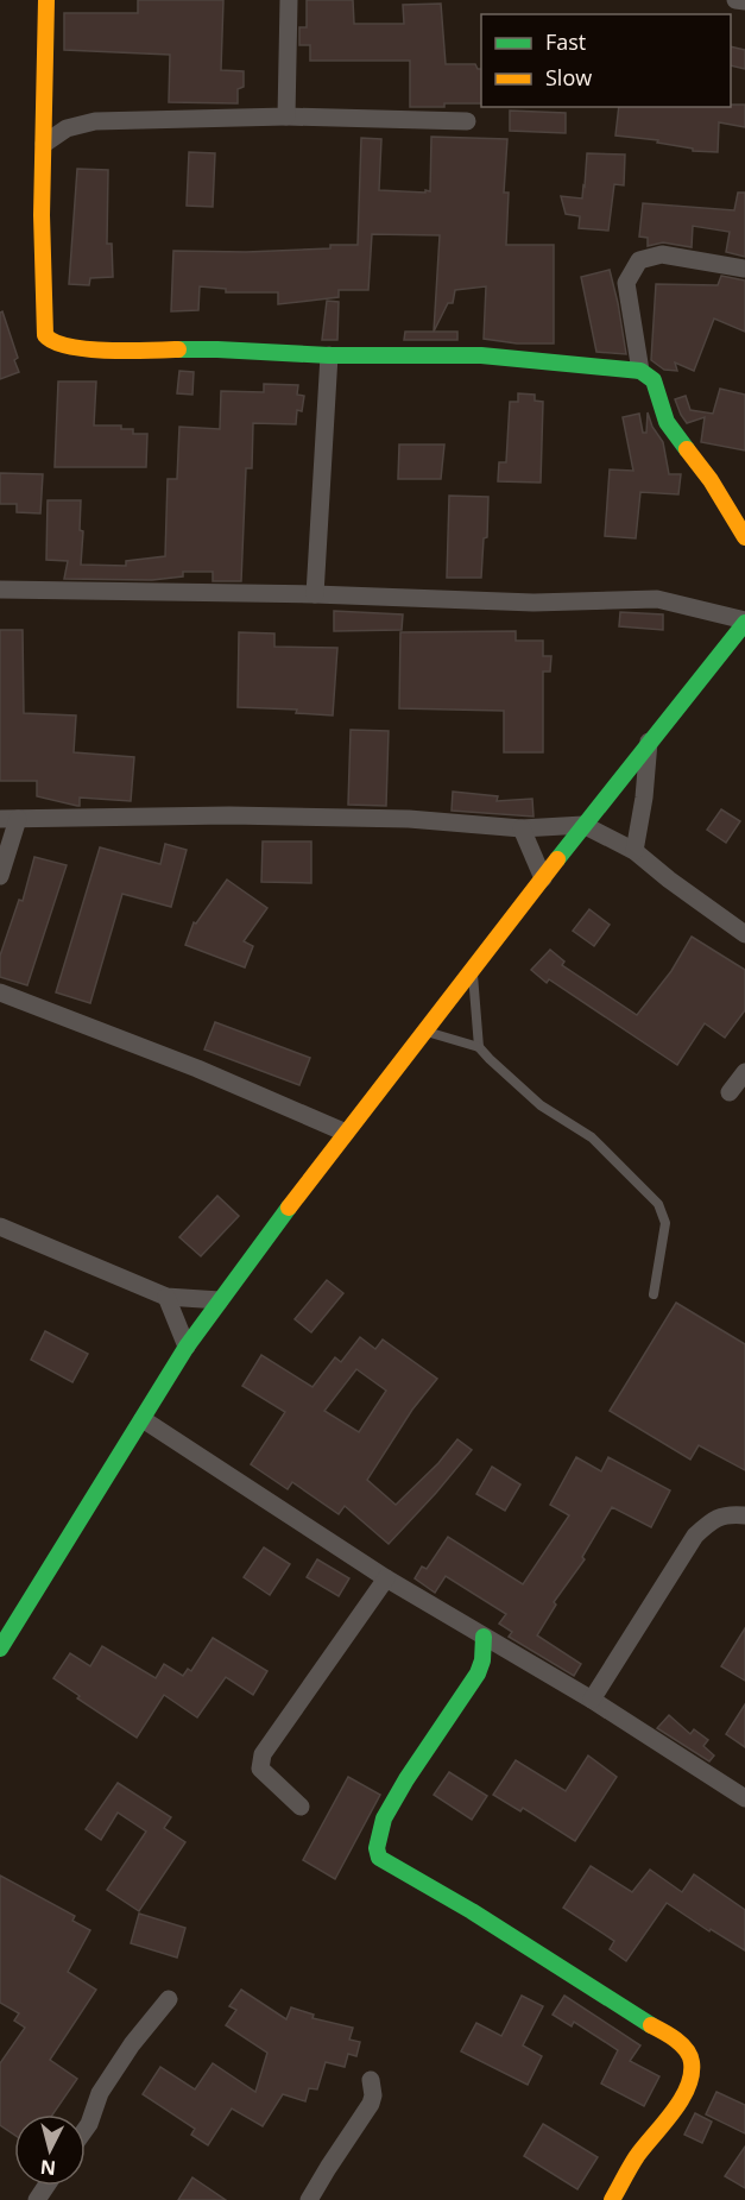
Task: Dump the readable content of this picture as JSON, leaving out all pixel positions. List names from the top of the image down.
{
  "legend": ["Fast", "Slow"],
  "north": "bottom"
}
